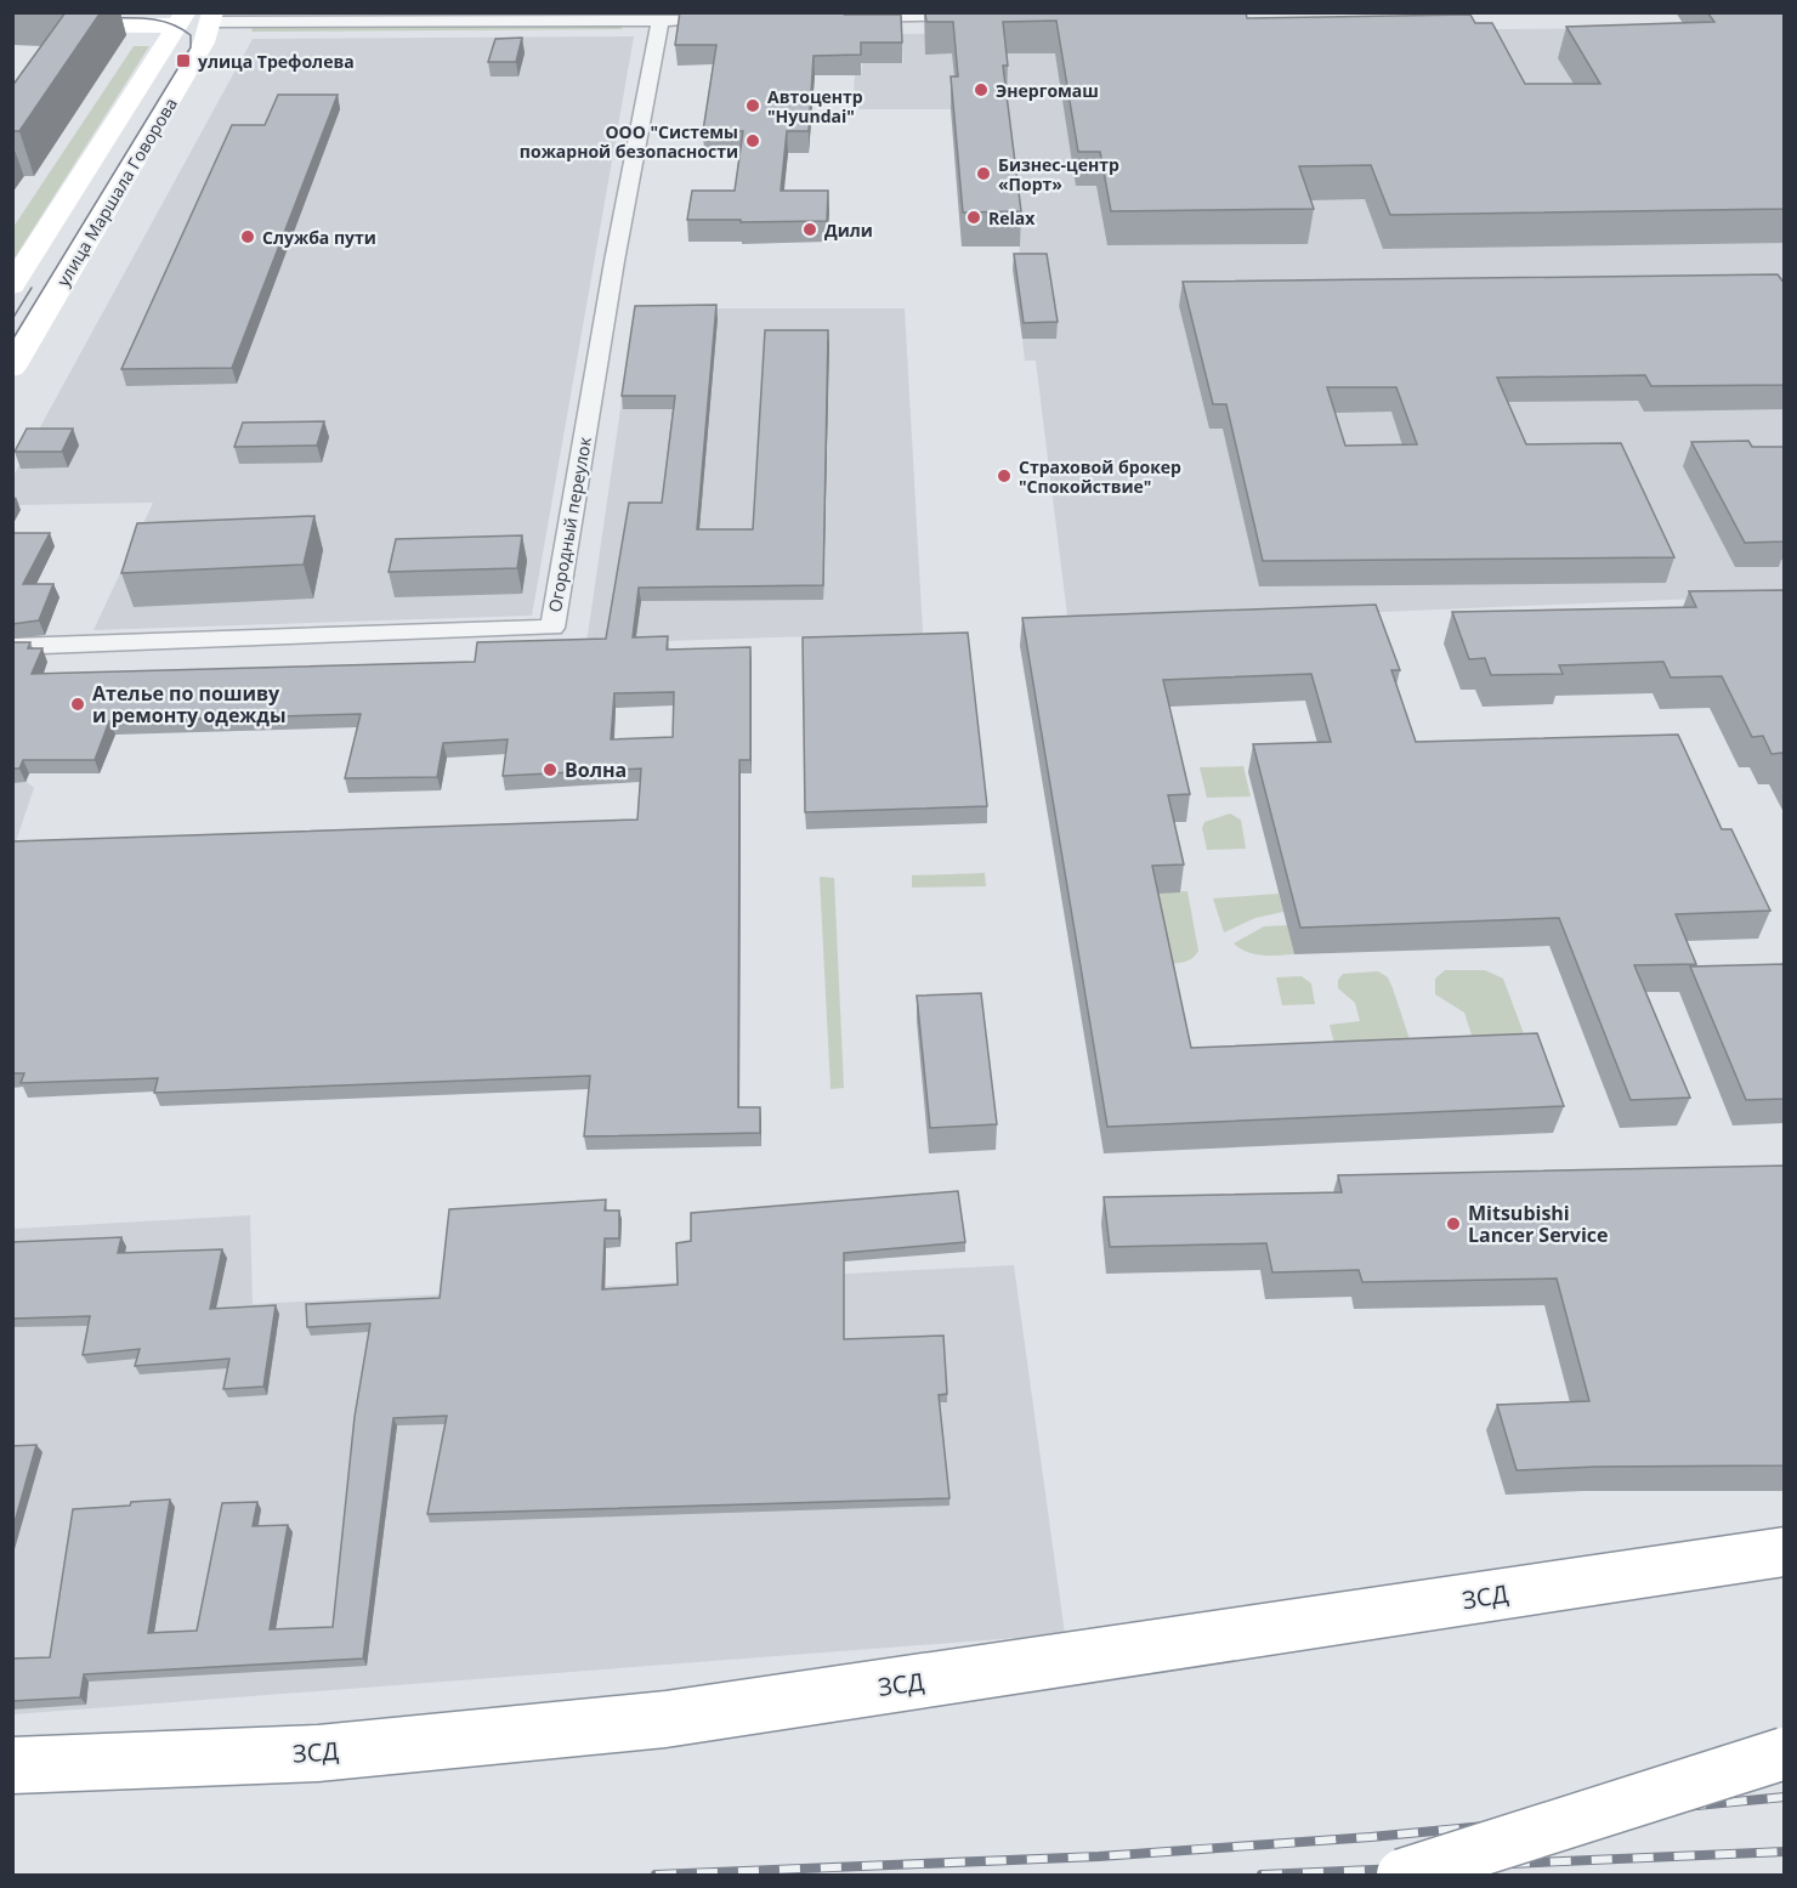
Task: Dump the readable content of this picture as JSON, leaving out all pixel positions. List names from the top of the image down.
{
  "streets": {
    "main road": ["улица Маршала Говорова", "ЗСД"],
    "street": ["Огородный переулок"]
  },
  "places": {
    "transit": ["улица Трефолева"],
    "other": [
      "Энергомаш",
      "Автоцентр \"Hyundai\"",
      "ООО \"Системы пожарной безопасности",
      "Бизнес-центр «Порт»",
      "Relax",
      "Дили",
      "Служба пути",
      "Страховой брокер \"Спокойствие\"",
      "Ателье по пошиву и ремонту одежды",
      "Волна",
      "Mitsubishi Lancer Service"
    ]
  }
}
